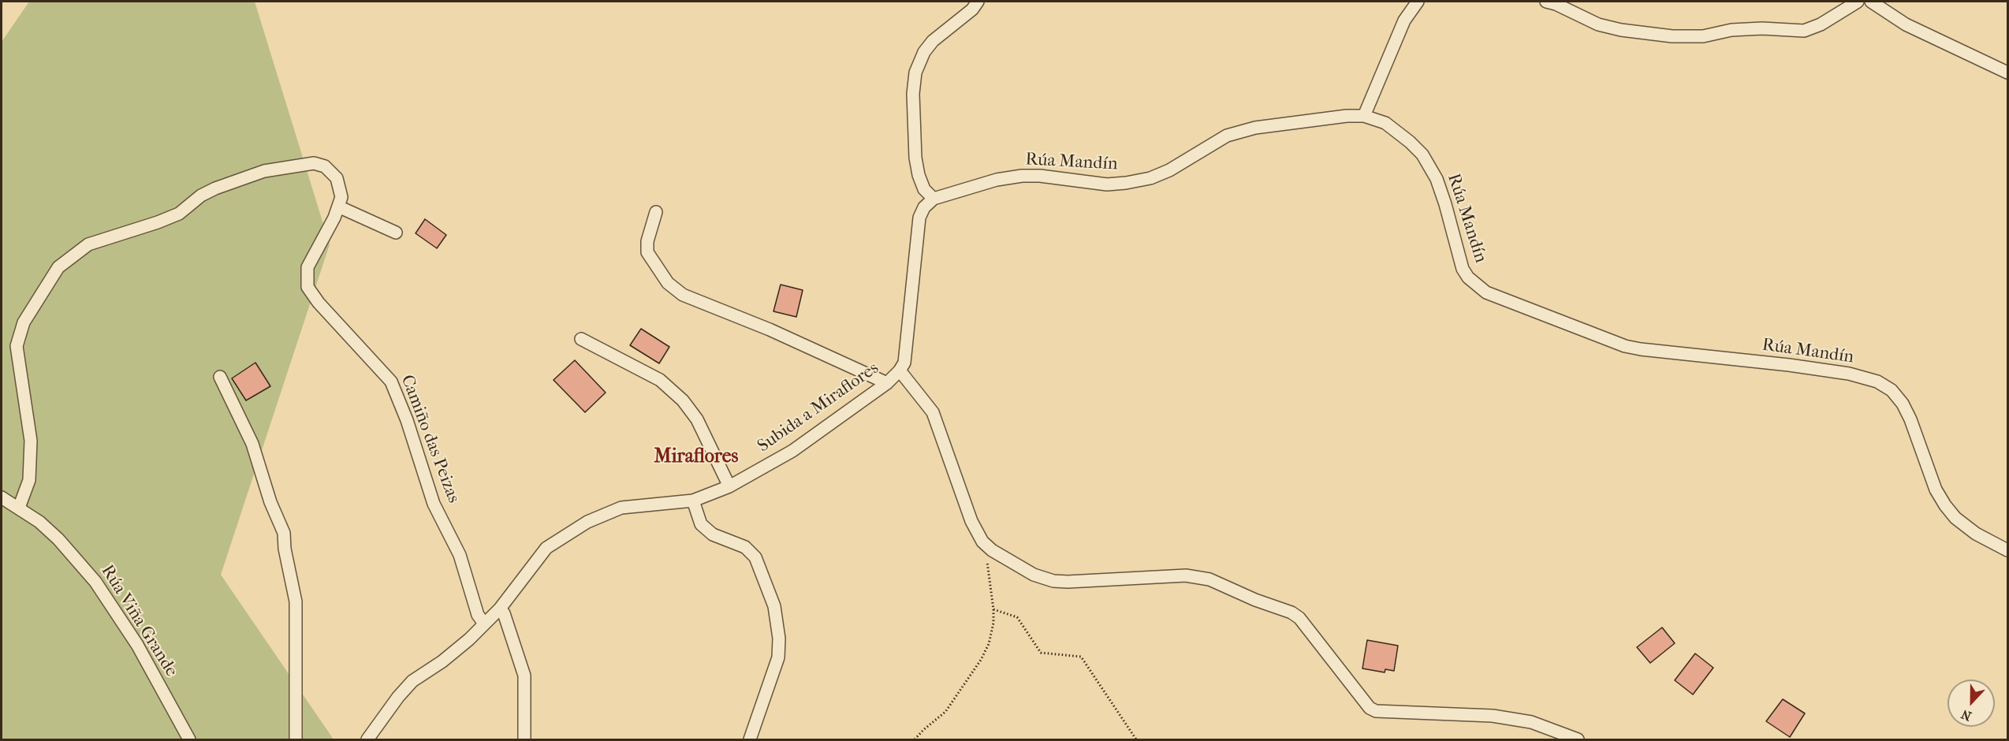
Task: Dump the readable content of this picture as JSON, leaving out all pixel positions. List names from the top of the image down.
{
  "streets": {
    "street": [
      "Rúa Mandín",
      "Subida a Miraflores",
      "Camiño das Peizas",
      "Rúa Viña Grande"
    ]
  },
  "crossings": [
    ["Rúa Mandín", "Subida a Miraflores"],
    ["Subida a Miraflores", "Camiño das Peizas"],
    ["Camiño das Peizas", "Rúa Viña Grande"]
  ],
  "districts": ["Miraflores"],
  "north": "bottom"
}
